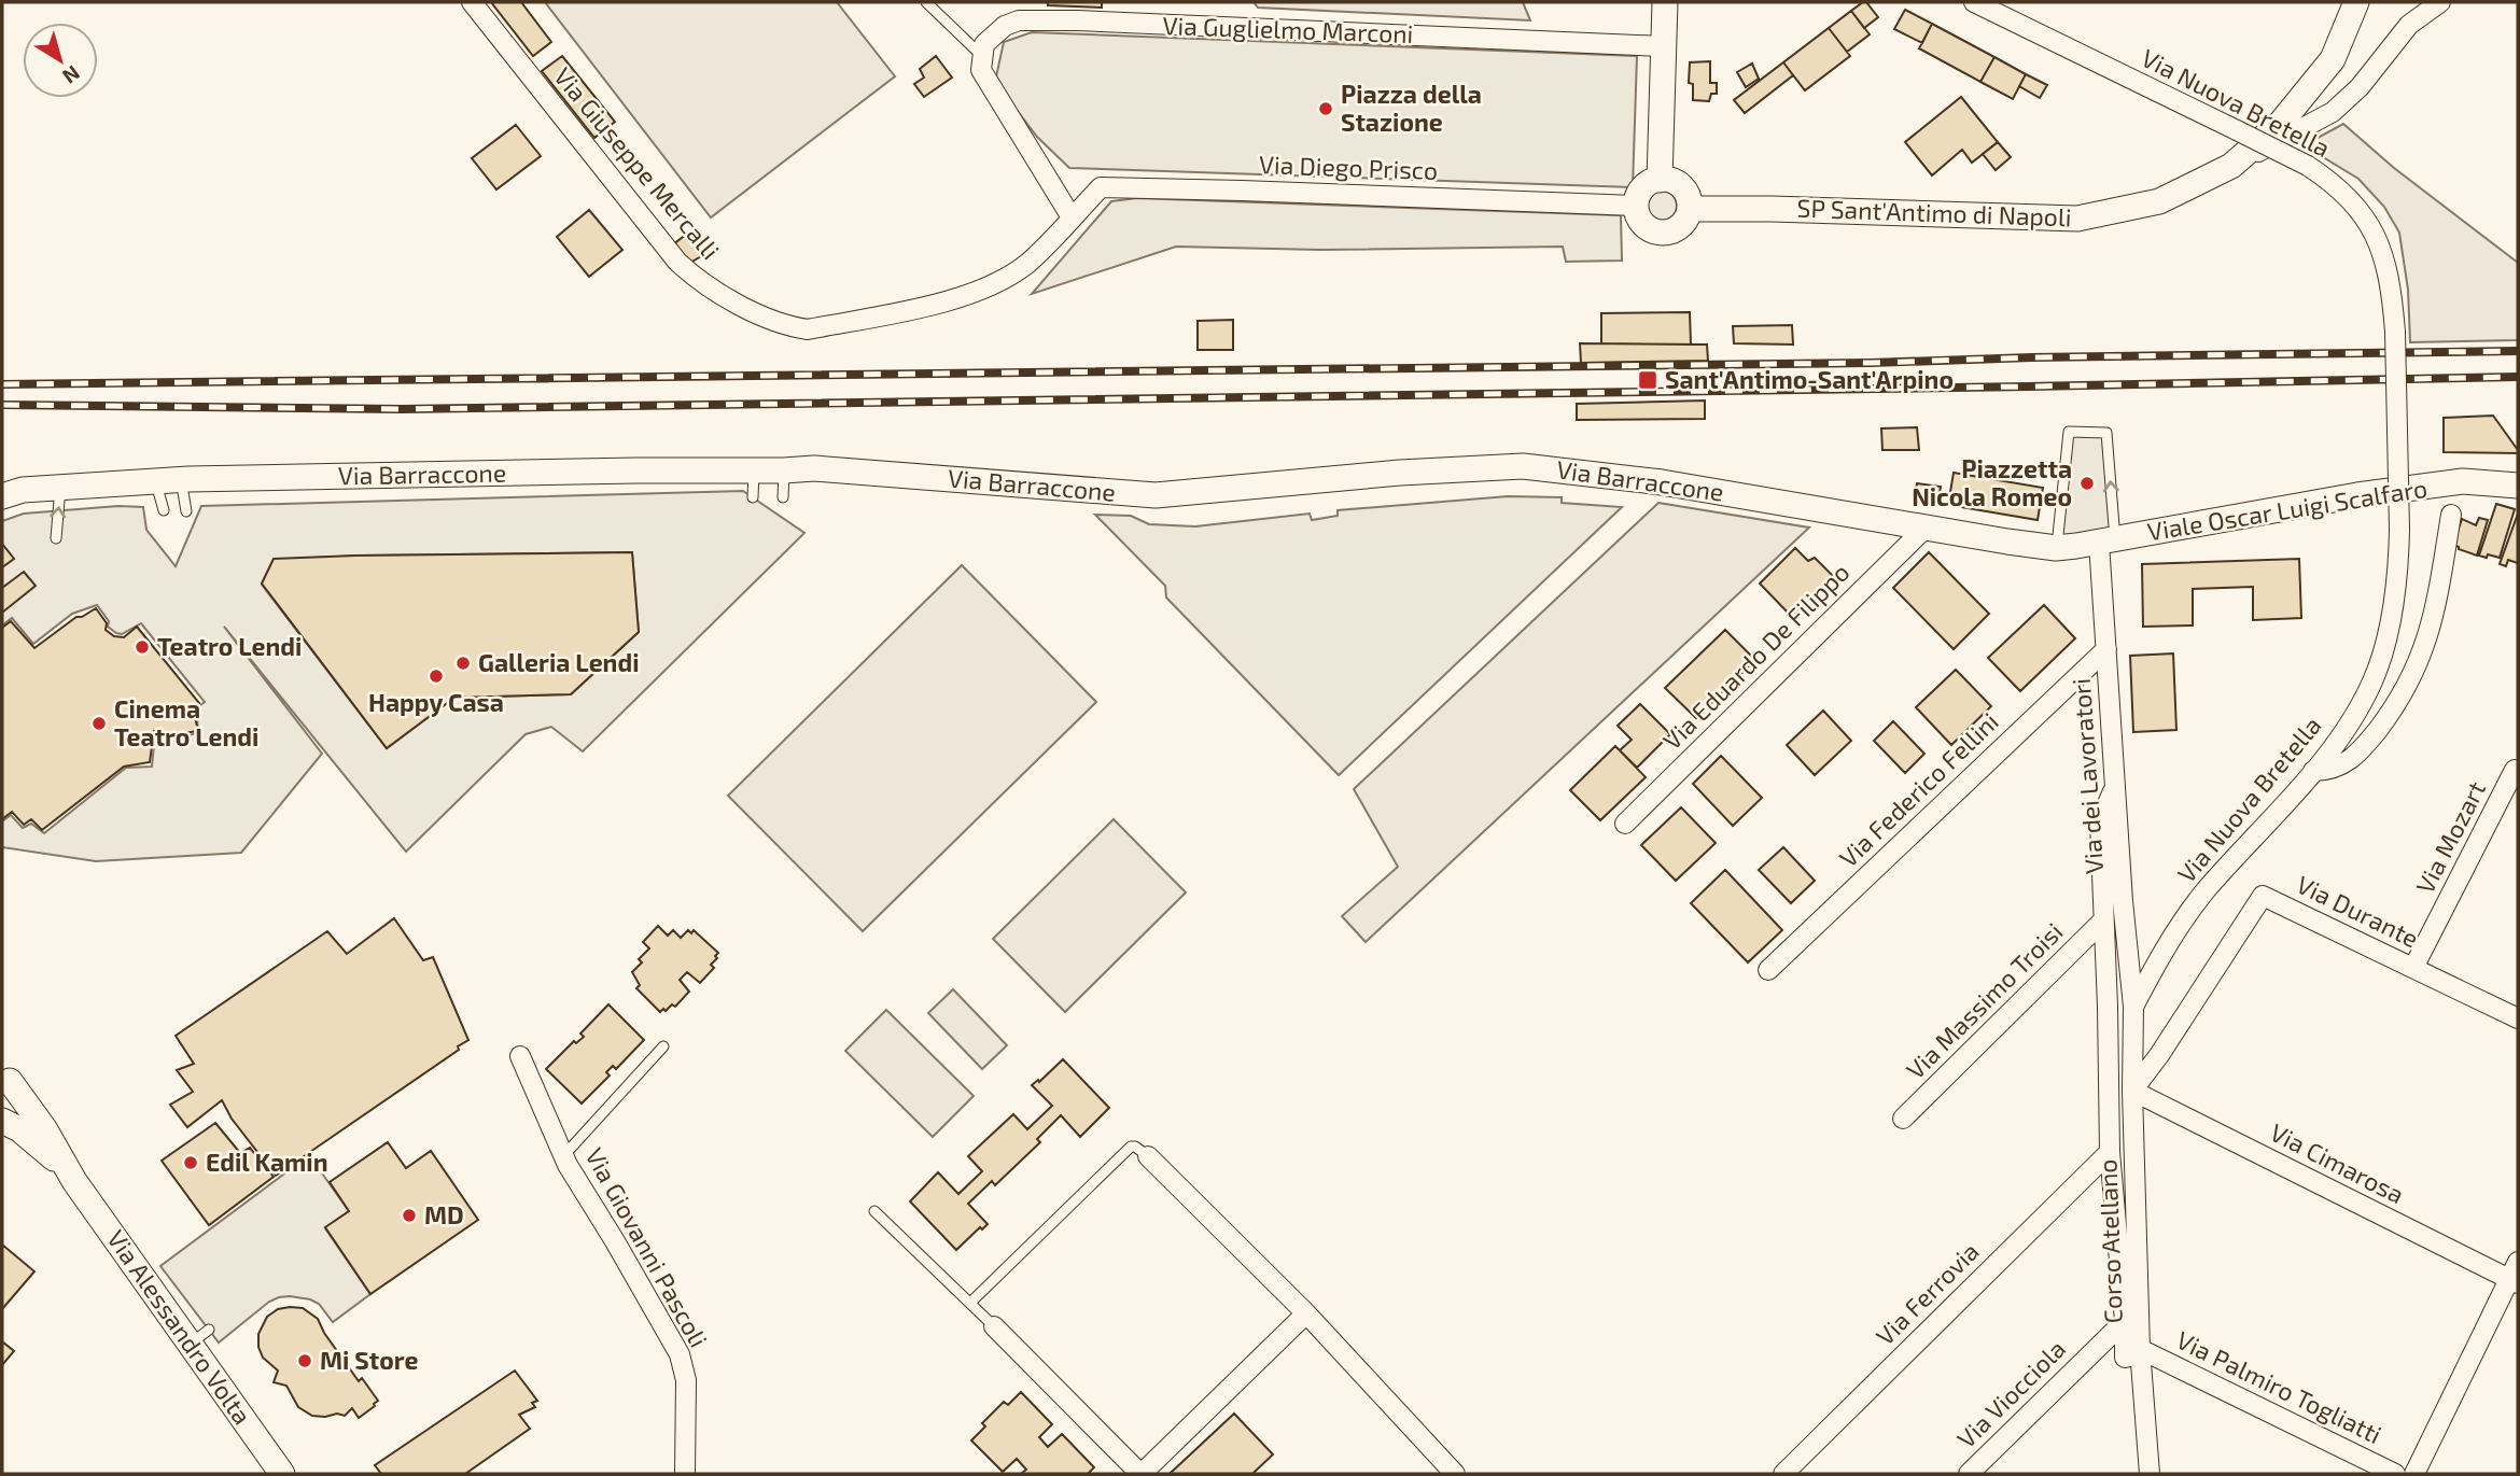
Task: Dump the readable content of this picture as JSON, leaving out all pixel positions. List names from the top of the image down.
{
  "streets": {
    "street": [
      "Via Guglielmo Marconi",
      "Via Nuova Bretella",
      "Via Giuseppe Mercalli",
      "Via Diego Prisco",
      "SP Sant'Antimo di Napoli",
      "Via Barraccone",
      "Viale Oscar Luigi Scalfaro",
      "Via Eduardo De Filippo",
      "Via dei Lavoratori",
      "Via Federico Fellini",
      "Via Mozart",
      "Via Durante",
      "Via Massimo Troisi",
      "Via Cimarosa",
      "Corso Atellano",
      "Via Giovanni Pascoli",
      "Via Ferrovia",
      "Via Alessandro Volta",
      "Via Palmiro Togliatti",
      "Via Viocciola"
    ]
  },
  "crossings": [
    ["Via Nuova Bretella", "Via dei Lavoratori"],
    ["Via Nuova Bretella", "Corso Atellano"],
    ["Via Giuseppe Mercalli", "Via Diego Prisco"],
    ["Via Diego Prisco", "SP Sant'Antimo di Napoli"],
    ["Via Barraccone", "Viale Oscar Luigi Scalfaro"],
    ["Via Barraccone", "Via Eduardo De Filippo"],
    ["Viale Oscar Luigi Scalfaro", "Via dei Lavoratori"],
    ["Via dei Lavoratori", "Via Federico Fellini"],
    ["Via dei Lavoratori", "Corso Atellano"],
    ["Via Mozart", "Via Durante"],
    ["Via Durante", "Via Cimarosa"],
    ["Via Durante", "Corso Atellano"],
    ["Via Cimarosa", "Corso Atellano"],
    ["Corso Atellano", "Via Palmiro Togliatti"],
    ["Via Palmiro Togliatti", "Via Viocciola"]
  ],
  "places": {
    "other": [
      "Piazza della Stazione",
      "Piazzetta Nicola Romeo",
      "Teatro Lendi",
      "Galleria Lendi",
      "Happy Casa",
      "Cinema Teatro Lendi",
      "Edil Kamin",
      "MD",
      "Mi Store"
    ],
    "transit": ["Sant'Antimo-Sant'Arpino"]
  },
  "north": "bottom right"
}
